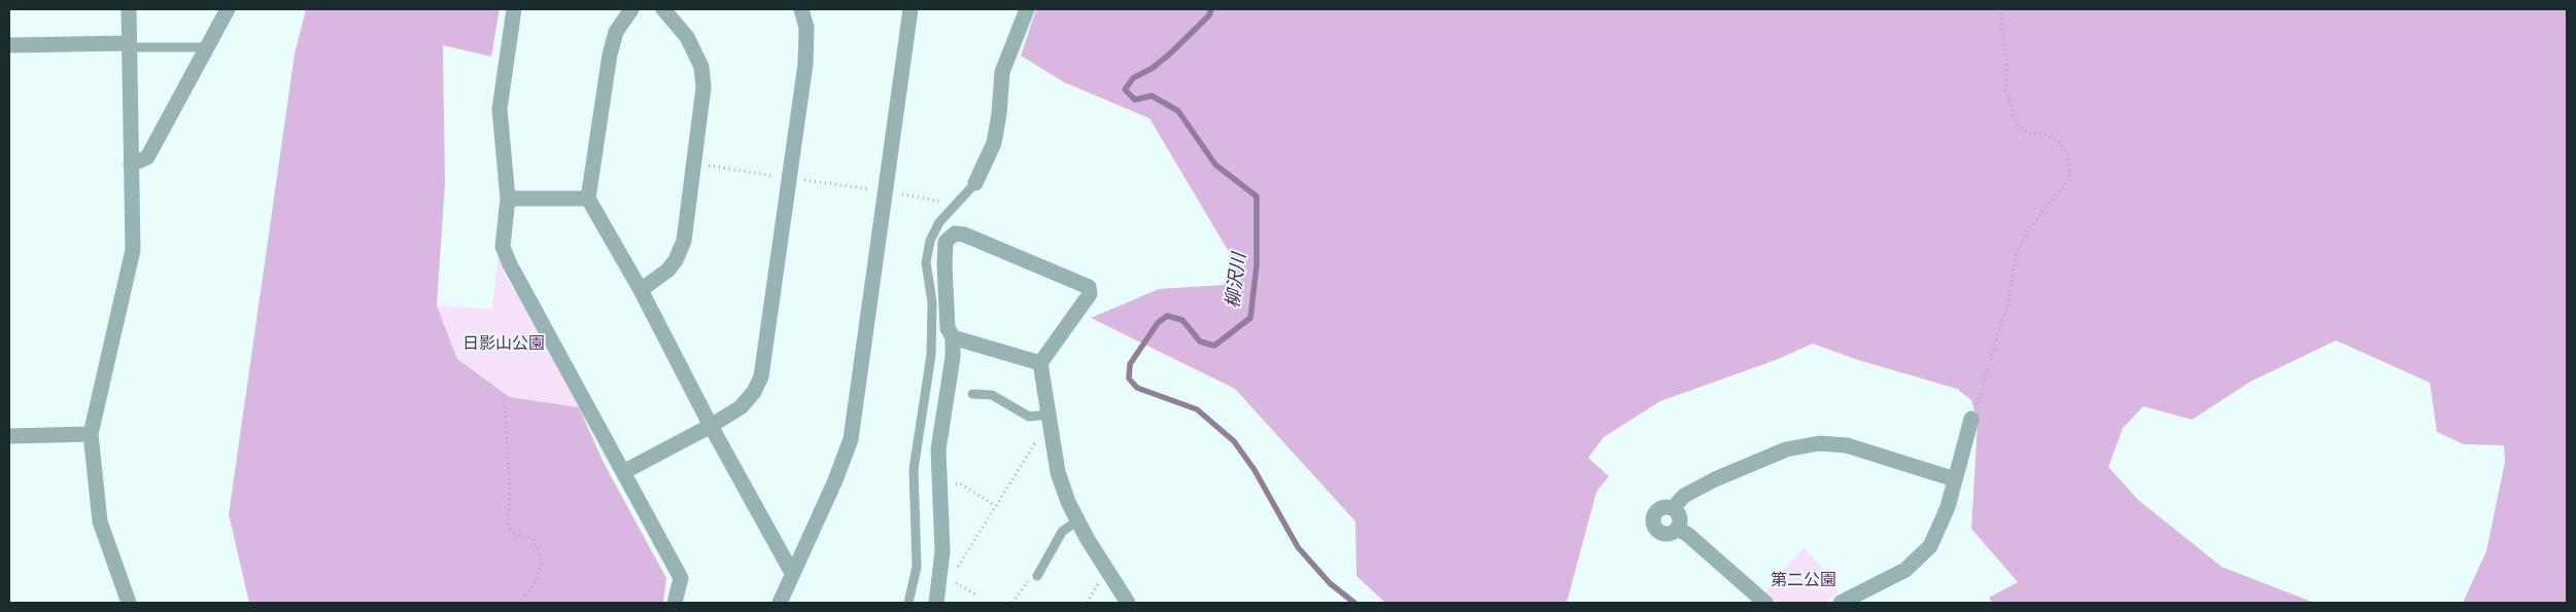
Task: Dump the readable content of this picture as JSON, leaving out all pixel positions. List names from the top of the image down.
{
  "water": ["柳沢川"],
  "parks": ["日影山公園", "第二公園"]
}
